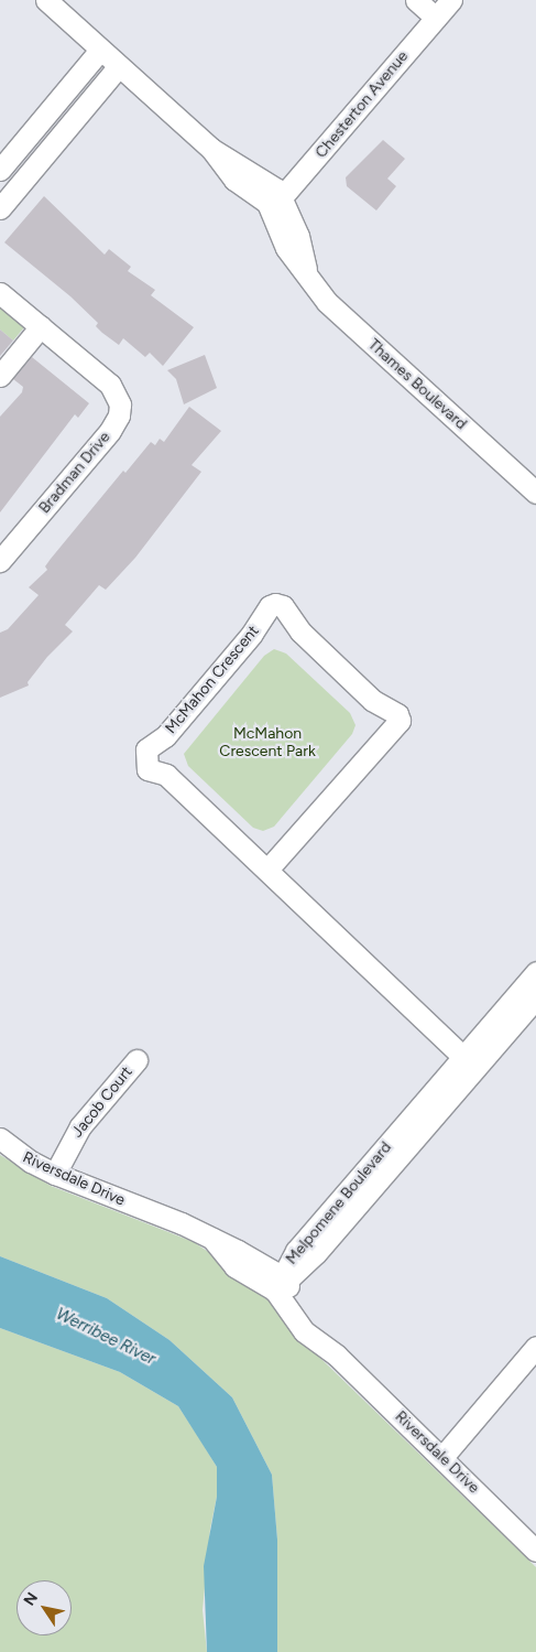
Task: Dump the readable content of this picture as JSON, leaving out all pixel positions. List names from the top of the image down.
{
  "streets": {
    "street": [
      "Chesterton Avenue",
      "Thames Boulevard",
      "Bradman Drive",
      "McMahon Crescent",
      "Jacob Court",
      "Riversdale Drive",
      "Melpomene Boulevard"
    ]
  },
  "crossings": [
    ["Chesterton Avenue", "Thames Boulevard"],
    ["McMahon Crescent", "Melpomene Boulevard"],
    ["Jacob Court", "Riversdale Drive"],
    ["Riversdale Drive", "Melpomene Boulevard"]
  ],
  "water": ["Werribee River"],
  "parks": ["McMahon Crescent Park"],
  "north": "top left"
}
